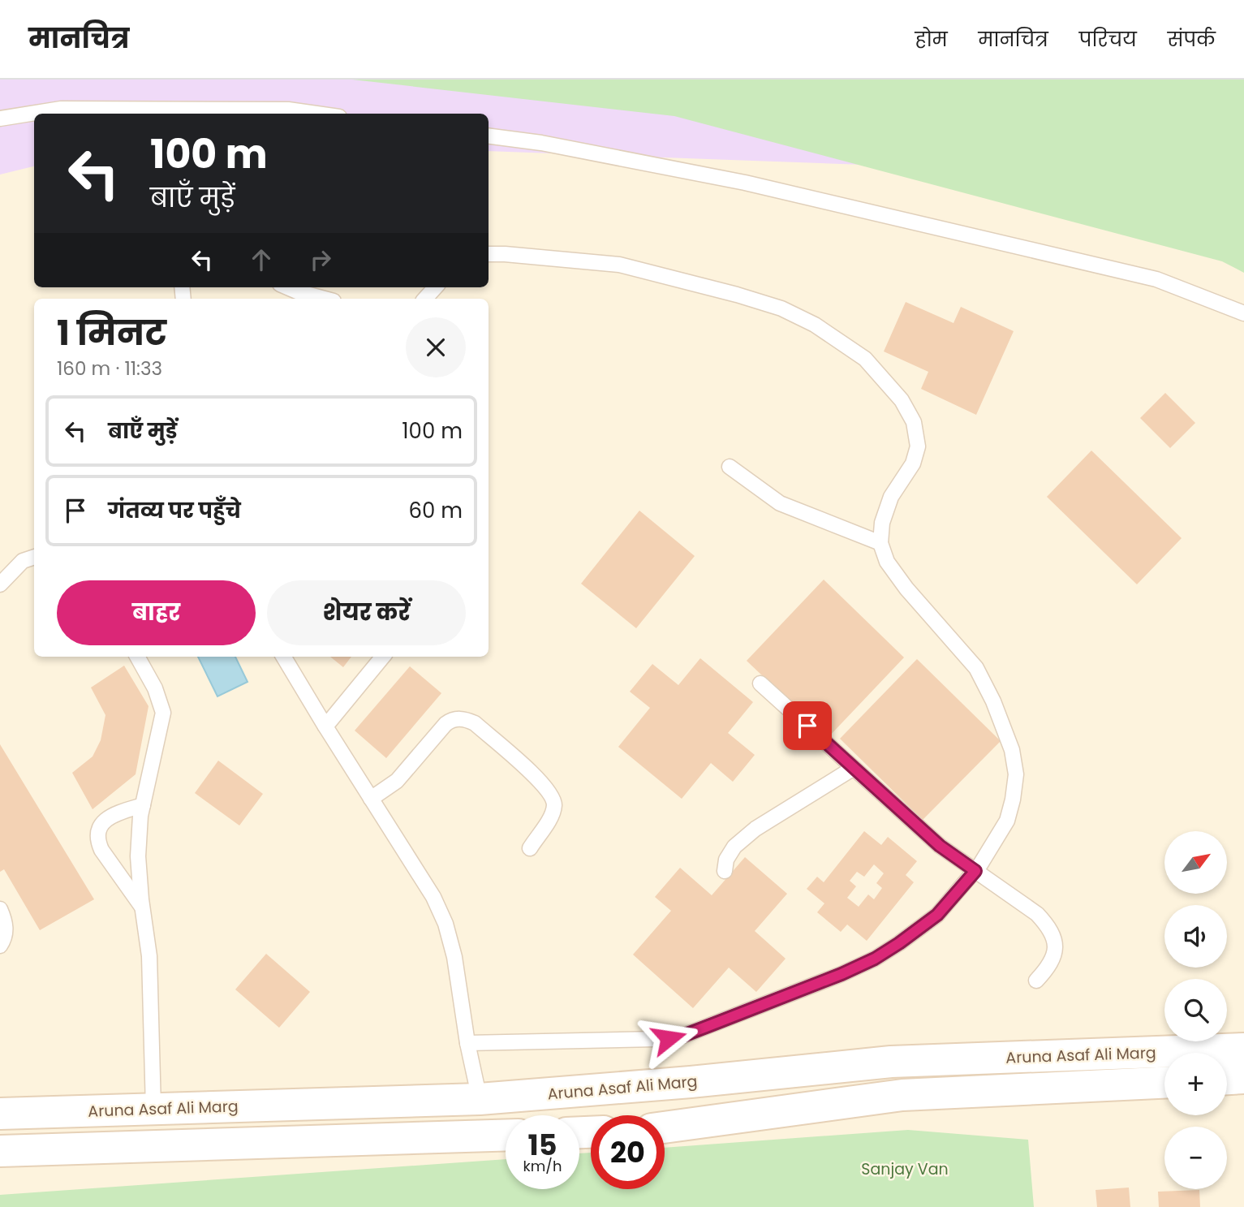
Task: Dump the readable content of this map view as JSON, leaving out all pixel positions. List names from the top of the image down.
{
  "streets": {
    "main road": ["Aruna Asaf Ali Marg"]
  },
  "parks": ["Sanjay Van"],
  "north": "top right",
  "page": {
    "header": "मानचित्र",
    "nav": [
      "होम",
      "मानचित्र",
      "परिचय",
      "संपर्क"
    ],
    "turn": ["100 m", "बाएँ मुड़ें"],
    "heading": ["1 मिनट", "160 m · 11:33"],
    "list": [
      {
        "name": "बाएँ मुड़ें",
        "value": "100 m"
      },
      {
        "name": "गंतव्य पर पहुँचे",
        "value": "60 m"
      }
    ],
    "buttons": ["बाहर", "शेयर करें"],
    "map_buttons": ["+", "−"],
    "speed": "15 km/h",
    "limit": "20"
  }
}
